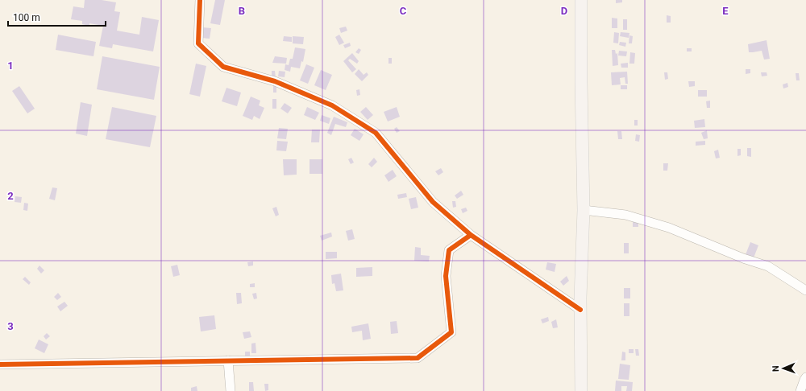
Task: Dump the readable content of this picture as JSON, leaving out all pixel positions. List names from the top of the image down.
{
  "scale_bar": "100 m",
  "north": "left",
  "grid": {
    "columns": [
      "B",
      "C",
      "D",
      "E"
    ],
    "rows": ["1", "2", "3"]
  }
}
